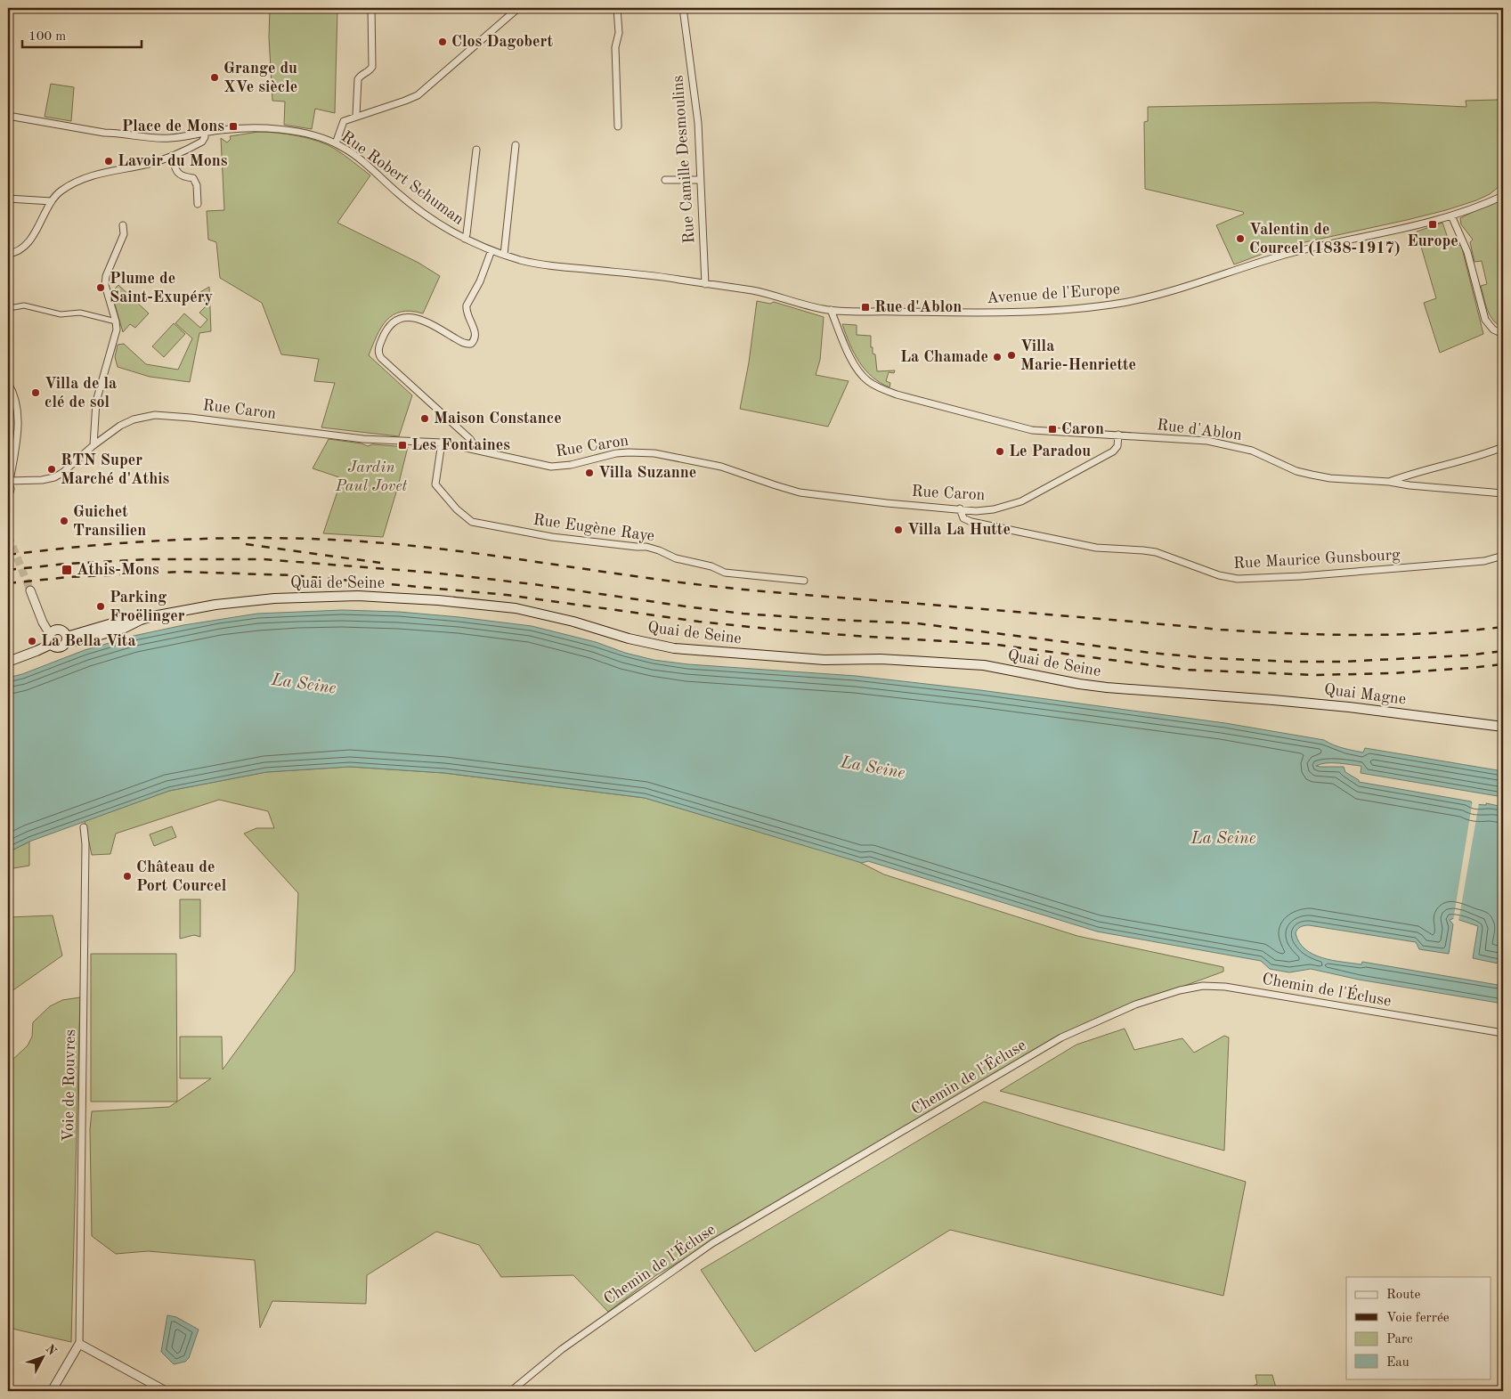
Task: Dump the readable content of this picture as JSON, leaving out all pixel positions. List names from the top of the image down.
{
  "streets": {
    "main road": ["Quai de Seine", "Quai Magne"],
    "street": [
      "Rue Camille Desmoulins",
      "Rue Robert Schuman",
      "Avenue de l'Europe",
      "Rue Caron",
      "Rue d'Ablon",
      "Rue Eugène Raye",
      "Rue Maurice Gunsbourg",
      "Chemin de l'Écluse",
      "Voie de Rouvres"
    ]
  },
  "crossings": [
    ["Rue Camille Desmoulins", "Rue Robert Schuman"],
    ["Rue Robert Schuman", "Avenue de l'Europe"],
    ["Rue Robert Schuman", "Rue d'Ablon"],
    ["Avenue de l'Europe", "Rue d'Ablon"],
    ["Rue Caron", "Rue d'Ablon"],
    ["Rue Caron", "Rue Eugène Raye"],
    ["Rue Caron", "Rue Maurice Gunsbourg"],
    ["Quai de Seine", "Quai Magne"]
  ],
  "water": ["La Seine"],
  "parks": ["Jardin Paul Jovet"],
  "places": {
    "other": [
      "Clos Dagobert",
      "Grange du XVe siècle",
      "Lavoir du Mons",
      "Valentin de Courcel (1838-1917)",
      "Plume de Saint-Exupéry",
      "Villa Marie-Henriette",
      "La Chamade",
      "Villa de la clé de sol",
      "Maison Constance",
      "Le Paradou",
      "RTN Super Marché d'Athis",
      "Villa Suzanne",
      "Guichet Transilien",
      "Villa La Hutte",
      "Parking Froëlinger",
      "La Bella Vita",
      "Château de Port Courcel"
    ],
    "transit": [
      "Place de Mons",
      "Europe",
      "Rue d'Ablon",
      "Caron",
      "Les Fontaines",
      "Athis-Mons"
    ]
  },
  "legend": [
    "Route",
    "Voie ferrée",
    "Parc",
    "Eau"
  ],
  "scale_bar": "100 m",
  "north": "top right"
}
